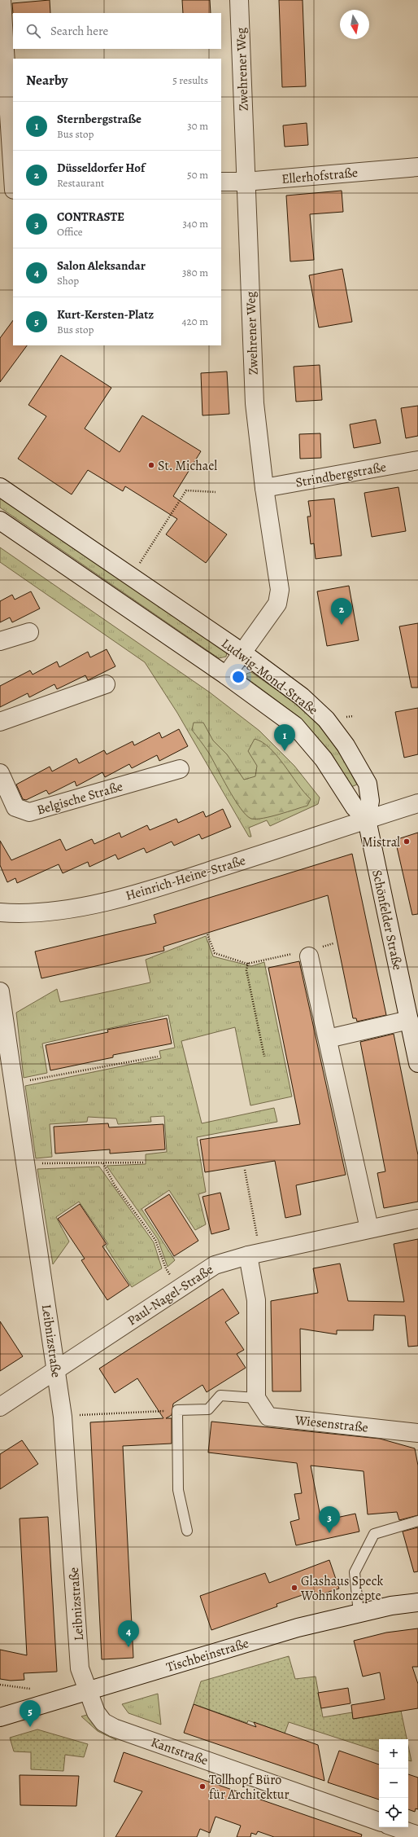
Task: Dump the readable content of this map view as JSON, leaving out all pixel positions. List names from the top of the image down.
{
  "streets": {
    "street": [
      "Zwehrener Weg",
      "Ellerhofstraße",
      "Strindbergstraße",
      "Ludwig-Mond-Straße",
      "Belgische Straße",
      "Heinrich-Heine-Straße",
      "Schönfelder Straße",
      "Paul-Nagel-Straße",
      "Leibnizstraße",
      "Wiesenstraße",
      "Tischbeinstraße",
      "Kantstraße"
    ]
  },
  "crossings": [
    ["Zwehrener Weg", "Ellerhofstraße"],
    ["Zwehrener Weg", "Strindbergstraße"],
    ["Zwehrener Weg", "Ludwig-Mond-Straße"],
    ["Ludwig-Mond-Straße", "Heinrich-Heine-Straße"],
    ["Ludwig-Mond-Straße", "Schönfelder Straße"],
    ["Heinrich-Heine-Straße", "Schönfelder Straße"],
    ["Paul-Nagel-Straße", "Leibnizstraße"],
    ["Leibnizstraße", "Tischbeinstraße"],
    ["Leibnizstraße", "Kantstraße"],
    ["Tischbeinstraße", "Kantstraße"]
  ],
  "places": [
    "St. Michael",
    "Mistral",
    "Glashaus Speck Wohnkonzepte",
    "Tollhopf Büro für Architektur"
  ],
  "north": "bottom",
  "page": {
    "search": "Search here",
    "heading": ["Nearby", "5 results"],
    "list": [
      {
        "mark": "1",
        "name": "Sternbergstraße",
        "note": "Bus stop",
        "value": "30 m"
      },
      {
        "mark": "2",
        "name": "Düsseldorfer Hof",
        "note": "Restaurant",
        "value": "50 m"
      },
      {
        "mark": "3",
        "name": "CONTRASTE",
        "note": "Office",
        "value": "340 m"
      },
      {
        "mark": "4",
        "name": "Salon Aleksandar",
        "note": "Shop",
        "value": "380 m"
      },
      {
        "mark": "5",
        "name": "Kurt-Kersten-Platz",
        "note": "Bus stop",
        "value": "420 m"
      }
    ],
    "pins": [
      "2",
      "1",
      "3",
      "4",
      "5"
    ],
    "map_buttons": ["+", "−"]
  }
}
